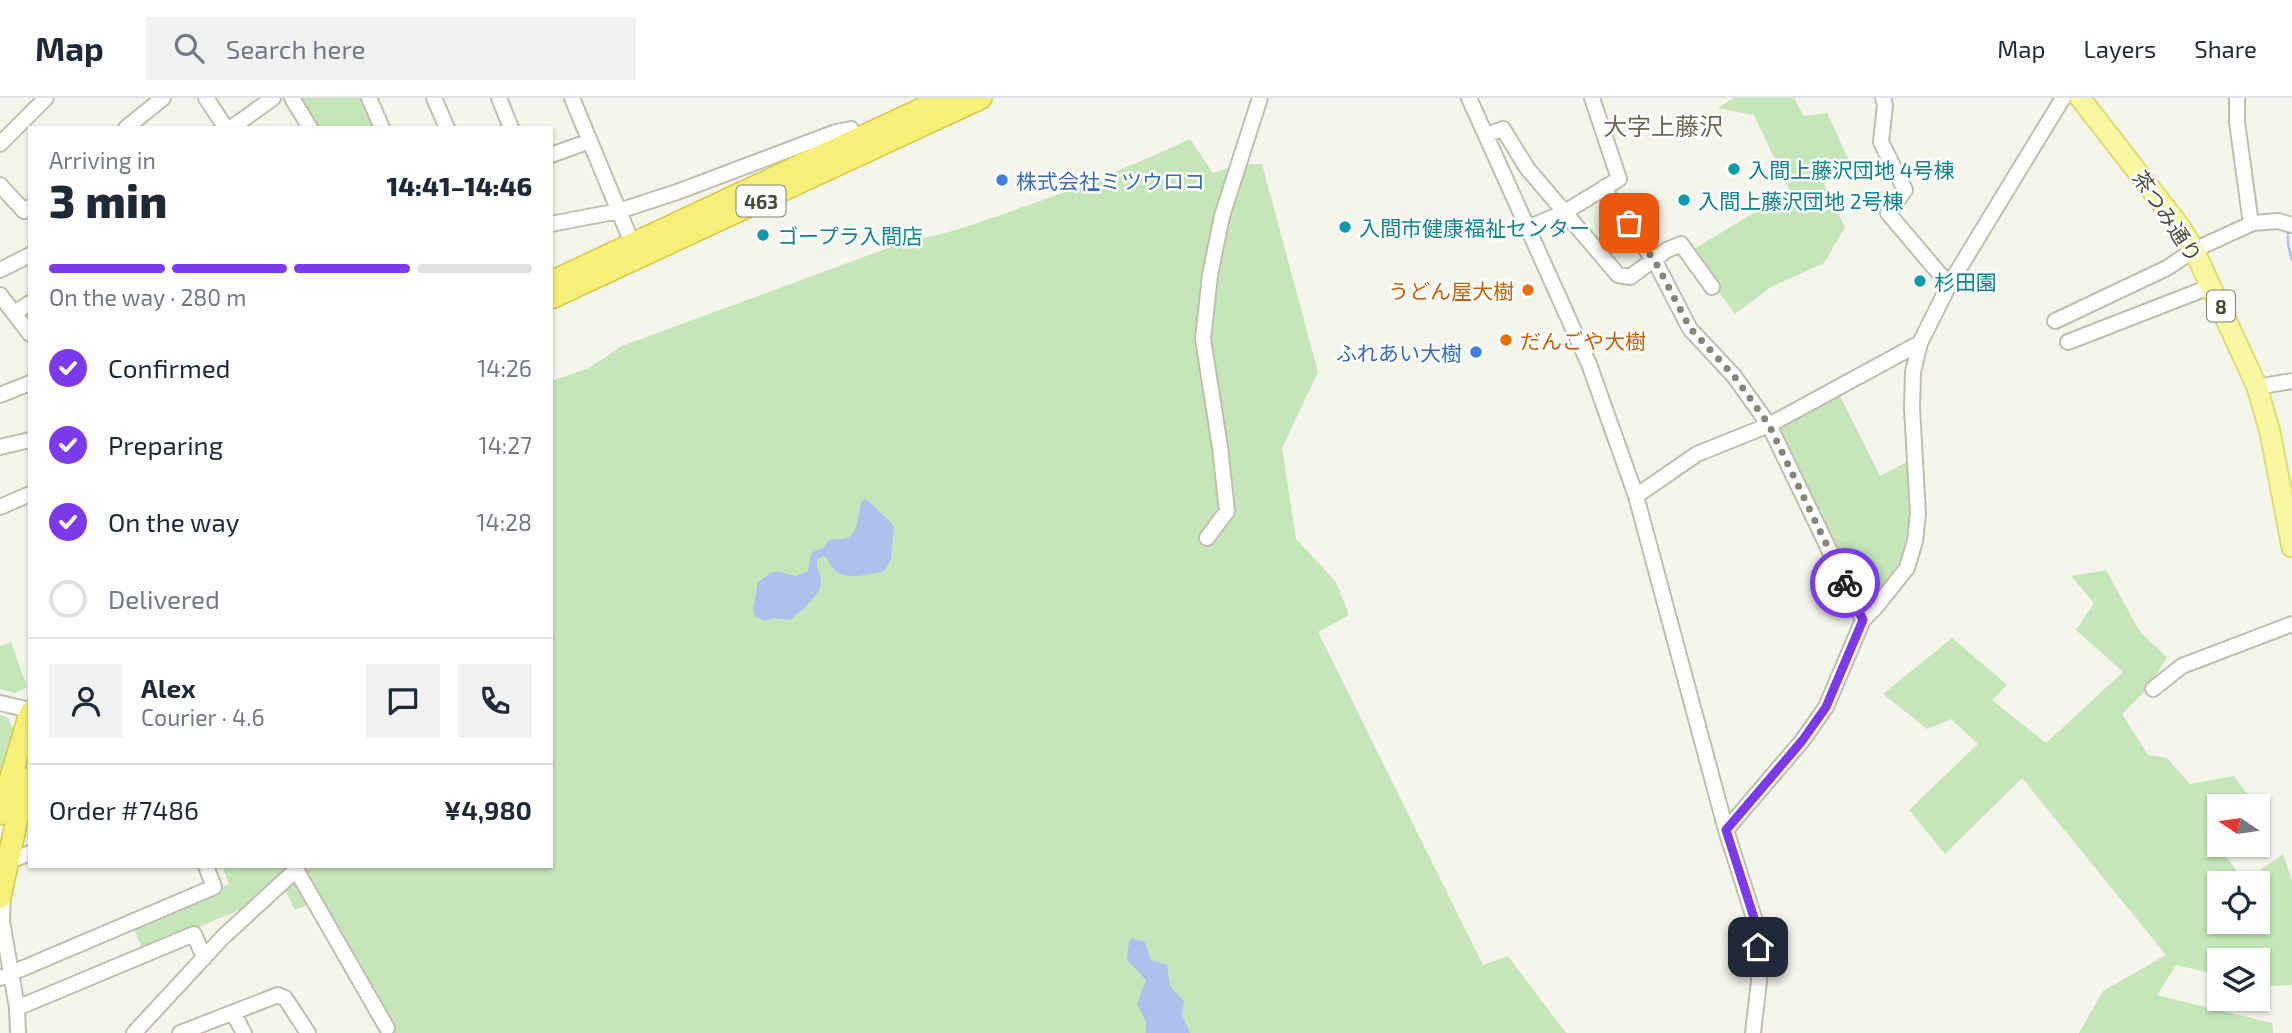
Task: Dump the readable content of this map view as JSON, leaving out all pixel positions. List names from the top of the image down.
{
  "streets": {
    "highway": ["463"],
    "main road": ["茶つみ通り", "8"]
  },
  "districts": ["大字上藤沢"],
  "places": [
    "入間上藤沢団地 4号棟",
    "株式会社ミツウロコ",
    "入間上藤沢団地 2号棟",
    "入間市健康福祉センター",
    "ゴープラ入間店",
    "杉田園",
    "うどん屋大樹",
    "だんごや大樹",
    "ふれあい大樹"
  ],
  "north": "left",
  "page": {
    "header": "Map",
    "search": "Search here",
    "nav": ["Map", "Layers", "Share"],
    "heading": ["3 min", "Arriving in", "14:41–14:46"],
    "panel": [
      "Alex",
      "Courier · 4.6",
      "Order #7486",
      "¥4,980"
    ],
    "bar": "On the way · 280 m",
    "list": [
      ["Confirmed", "14:26"],
      ["Preparing", "14:27"],
      ["On the way", "14:28"],
      "Delivered"
    ]
  }
}
